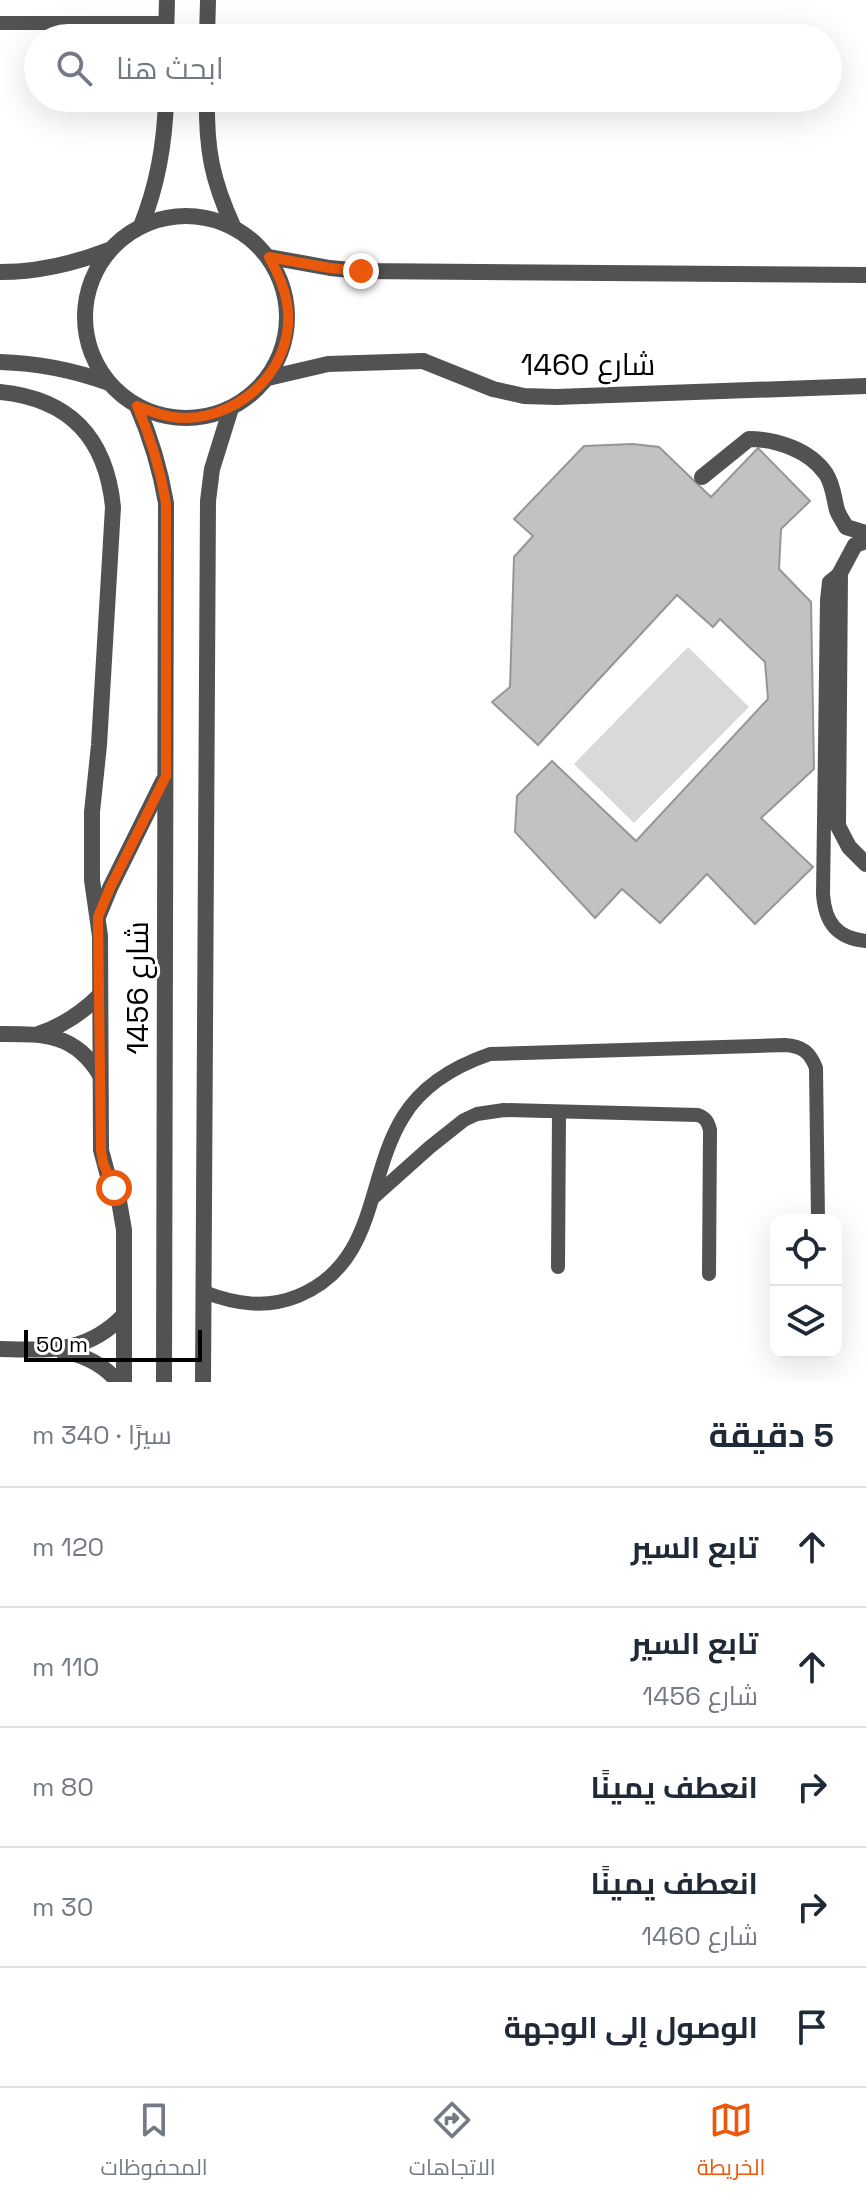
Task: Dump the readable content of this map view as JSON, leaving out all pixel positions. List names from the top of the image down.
{
  "streets": {
    "street": ["شارع 1460", "شارع 1456"]
  },
  "crossings": [
    ["شارع 1460", "شارع 1456"]
  ],
  "scale_bar": "50 m",
  "page": {
    "search": "ابحث هنا",
    "scale": "50 m",
    "heading": ["5 دقيقة", "سيرًا · 340 m"],
    "list": [
      ["تابع السير", "120 m"],
      ["تابع السير", "شارع 1456", "110 m"],
      ["انعطف يمينًا", "80 m"],
      ["انعطف يمينًا", "شارع 1460", "30 m"],
      "الوصول إلى الوجهة"
    ],
    "nav": ["الخريطة", "الاتجاهات", "المحفوظات"]
  }
}
